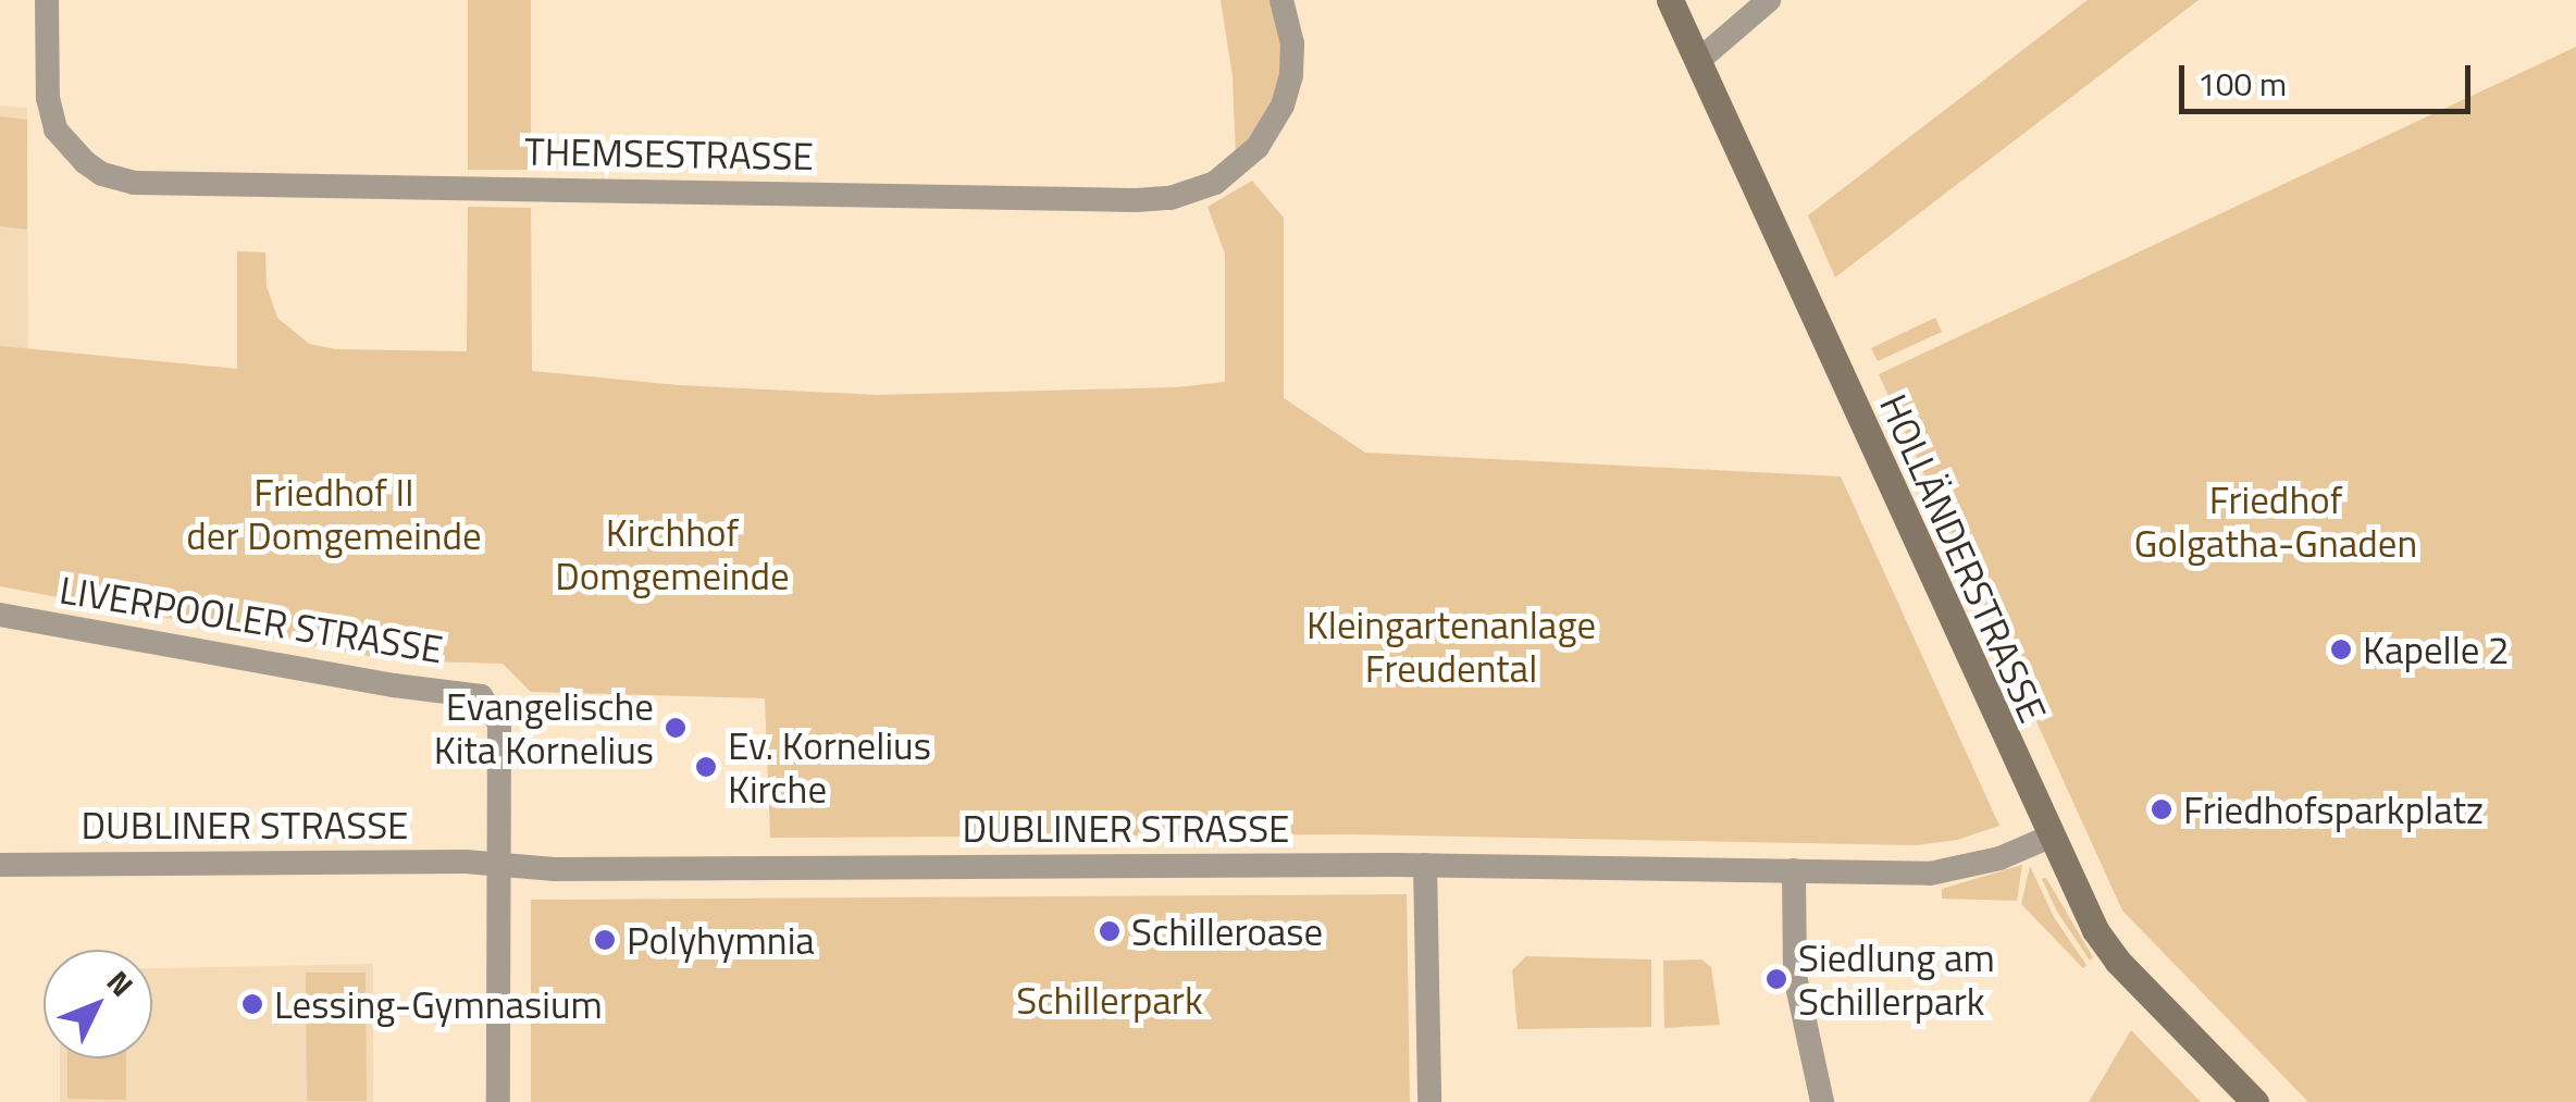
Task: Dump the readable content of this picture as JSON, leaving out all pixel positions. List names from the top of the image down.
{
  "streets": {
    "street": [
      "THEMSESTRASSE",
      "HOLLÄNDERSTRASSE",
      "LIVERPOOLER STRASSE",
      "DUBLINER STRASSE"
    ]
  },
  "crossings": [
    ["HOLLÄNDERSTRASSE", "DUBLINER STRASSE"],
    ["LIVERPOOLER STRASSE", "DUBLINER STRASSE"]
  ],
  "parks": [
    "Friedhof II der Domgemeinde",
    "Friedhof Golgatha-Gnaden",
    "Kirchhof Domgemeinde",
    "Kleingartenanlage Freudental",
    "Schillerpark"
  ],
  "places": [
    "Kapelle 2",
    "Evangelische Kita Kornelius",
    "Ev. Kornelius Kirche",
    "Friedhofsparkplatz",
    "Schilleroase",
    "Polyhymnia",
    "Siedlung am Schillerpark",
    "Lessing-Gymnasium"
  ],
  "scale_bar": "100 m",
  "north": "top right"
}
